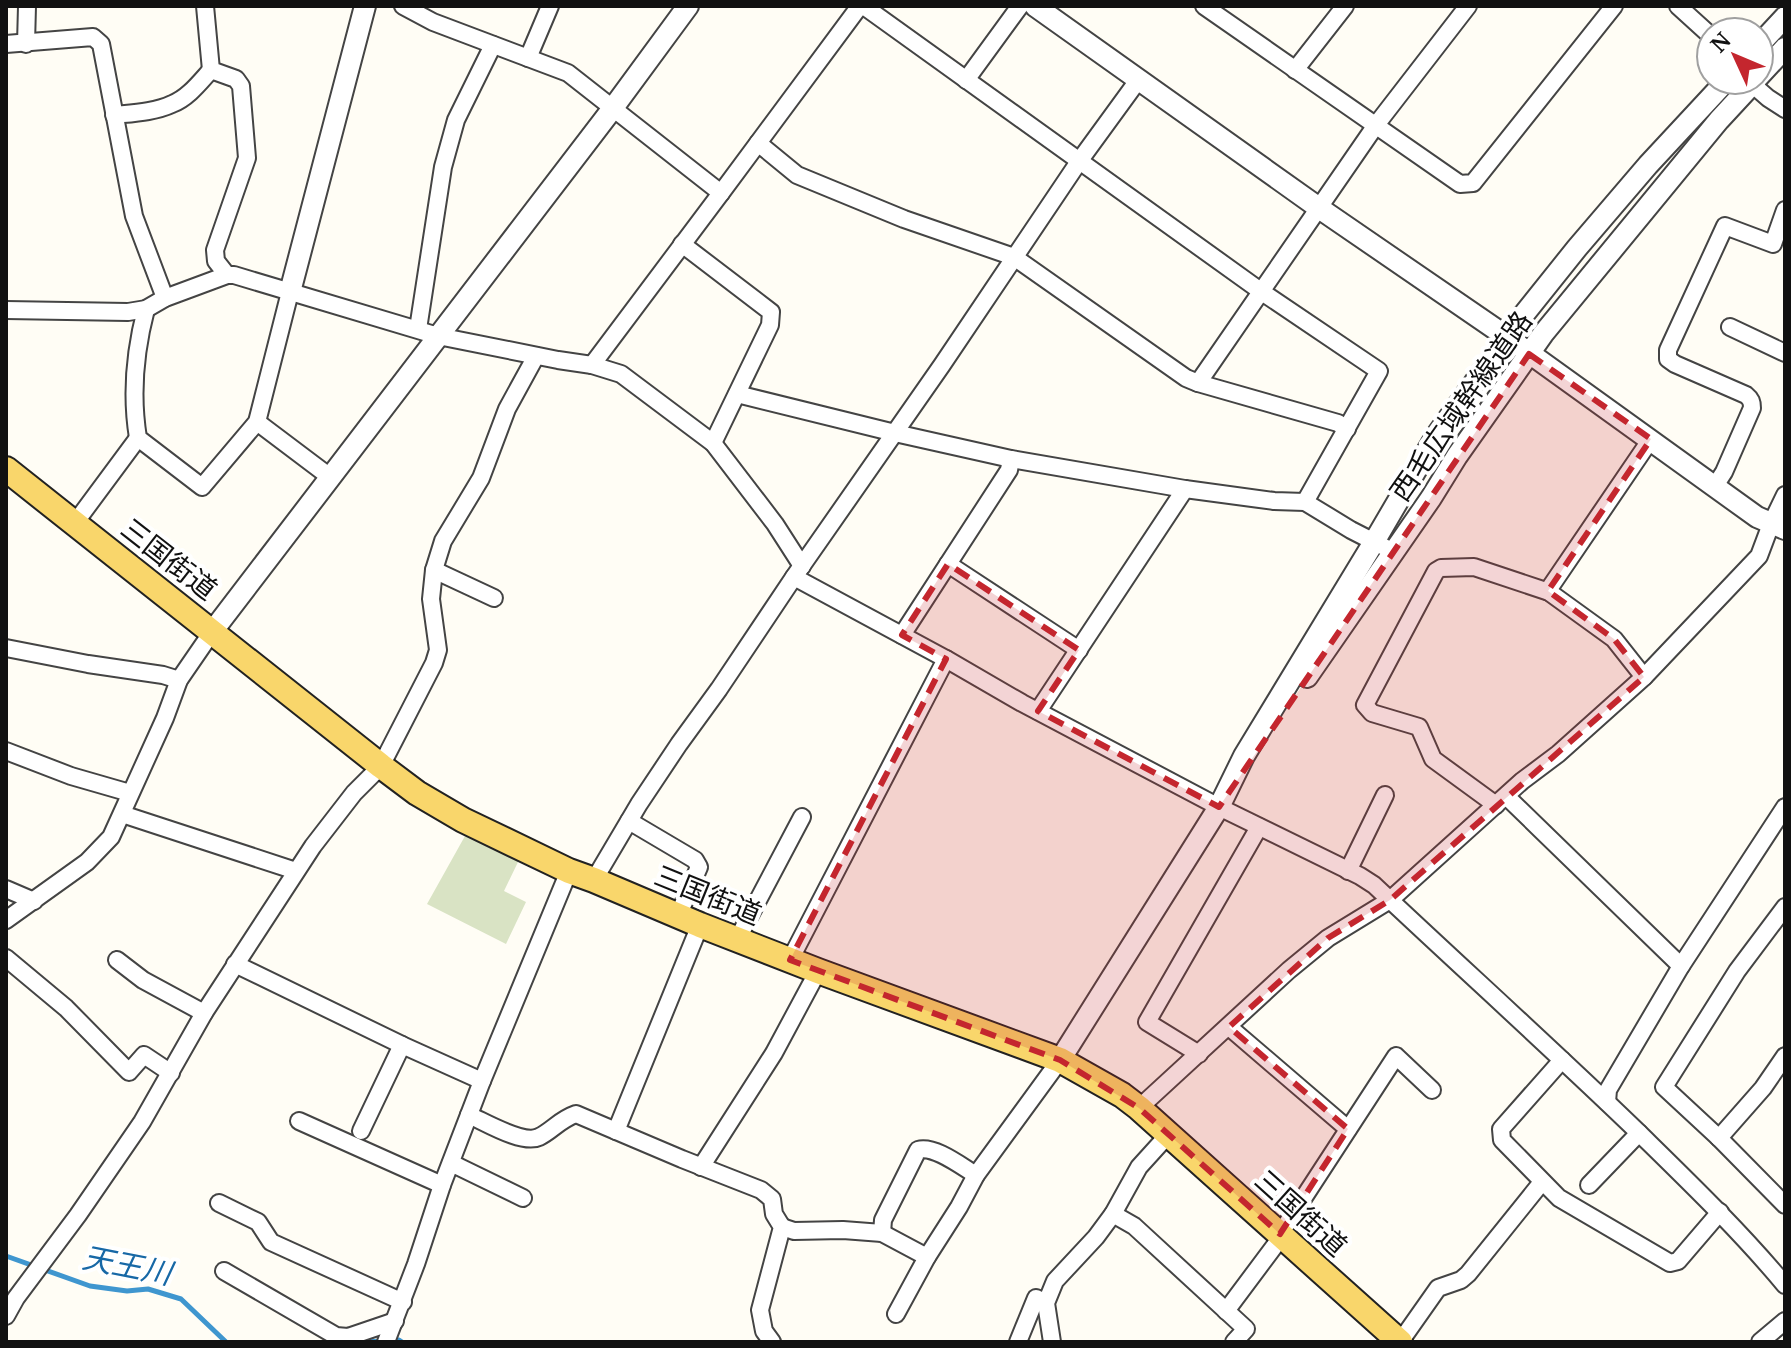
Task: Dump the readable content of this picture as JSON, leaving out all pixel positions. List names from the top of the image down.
{
  "streets": {
    "main road": ["三国街道"],
    "street": ["西毛広域幹線道路"]
  },
  "crossings": [
    ["西毛広域幹線道路", "三国街道"]
  ],
  "water": ["天王川"],
  "north": "top left"
}
